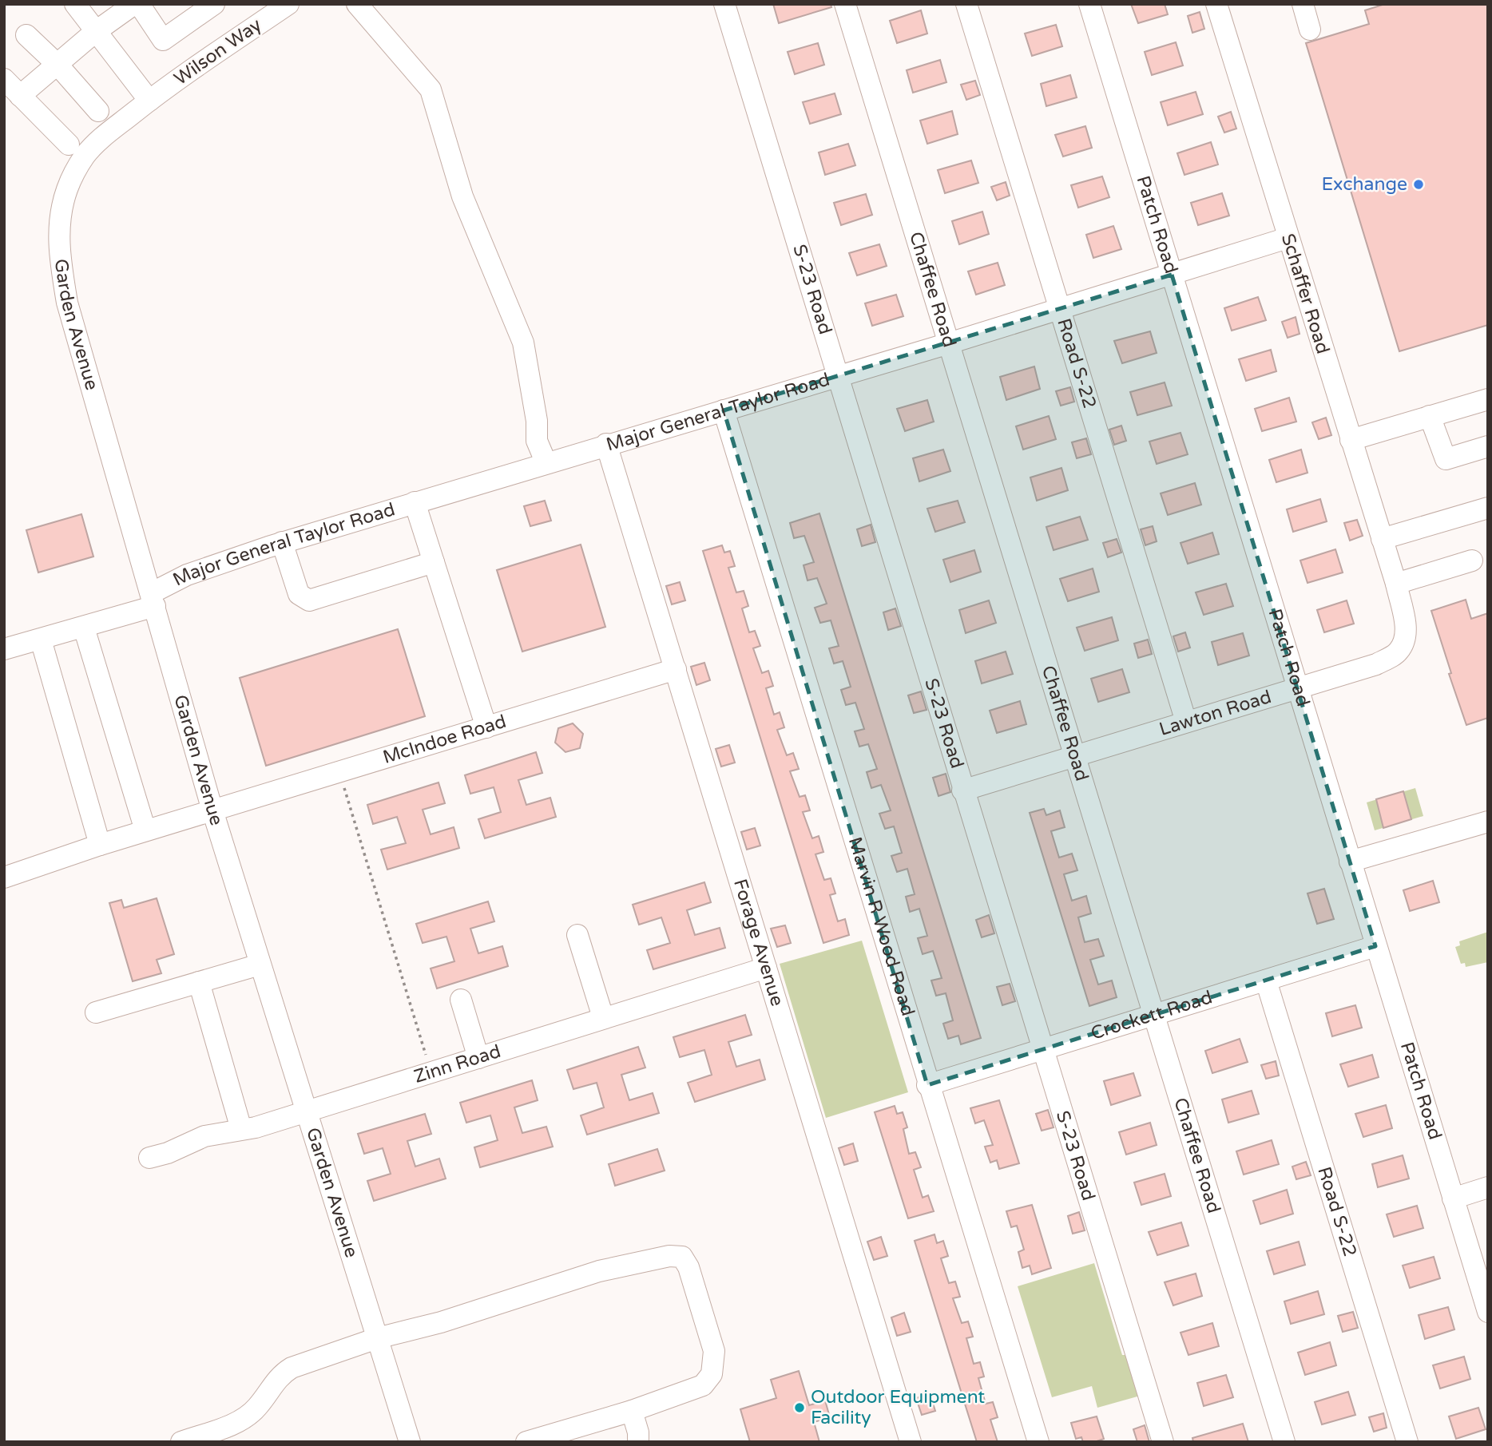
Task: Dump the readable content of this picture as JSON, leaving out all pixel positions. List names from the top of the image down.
{
  "streets": {
    "street": [
      "Wilson Way",
      "Patch Road",
      "S-23 Road",
      "Chaffee Road",
      "Schaffer Road",
      "Garden Avenue",
      "Road S-22",
      "Major General Taylor Road",
      "Lawton Road",
      "McIndoe Road",
      "Marvin R Wood Road",
      "Forage Avenue",
      "Crockett Road",
      "Zinn Road"
    ]
  },
  "crossings": [
    ["Wilson Way", "Garden Avenue"],
    ["Patch Road", "Major General Taylor Road"],
    ["Patch Road", "Lawton Road"],
    ["Patch Road", "Crockett Road"],
    ["S-23 Road", "Major General Taylor Road"],
    ["S-23 Road", "Lawton Road"],
    ["S-23 Road", "Crockett Road"],
    ["Chaffee Road", "Major General Taylor Road"],
    ["Chaffee Road", "Lawton Road"],
    ["Chaffee Road", "Crockett Road"],
    ["Schaffer Road", "Major General Taylor Road"],
    ["Schaffer Road", "Lawton Road"],
    ["Garden Avenue", "Major General Taylor Road"],
    ["Garden Avenue", "McIndoe Road"],
    ["Garden Avenue", "Zinn Road"],
    ["Road S-22", "Major General Taylor Road"],
    ["Road S-22", "Lawton Road"],
    ["Road S-22", "Crockett Road"],
    ["Major General Taylor Road", "Marvin R Wood Road"],
    ["Major General Taylor Road", "Forage Avenue"],
    ["McIndoe Road", "Forage Avenue"],
    ["Marvin R Wood Road", "Crockett Road"],
    ["Forage Avenue", "Zinn Road"]
  ],
  "places": ["Exchange", "Outdoor Equipment Facility"]
}
